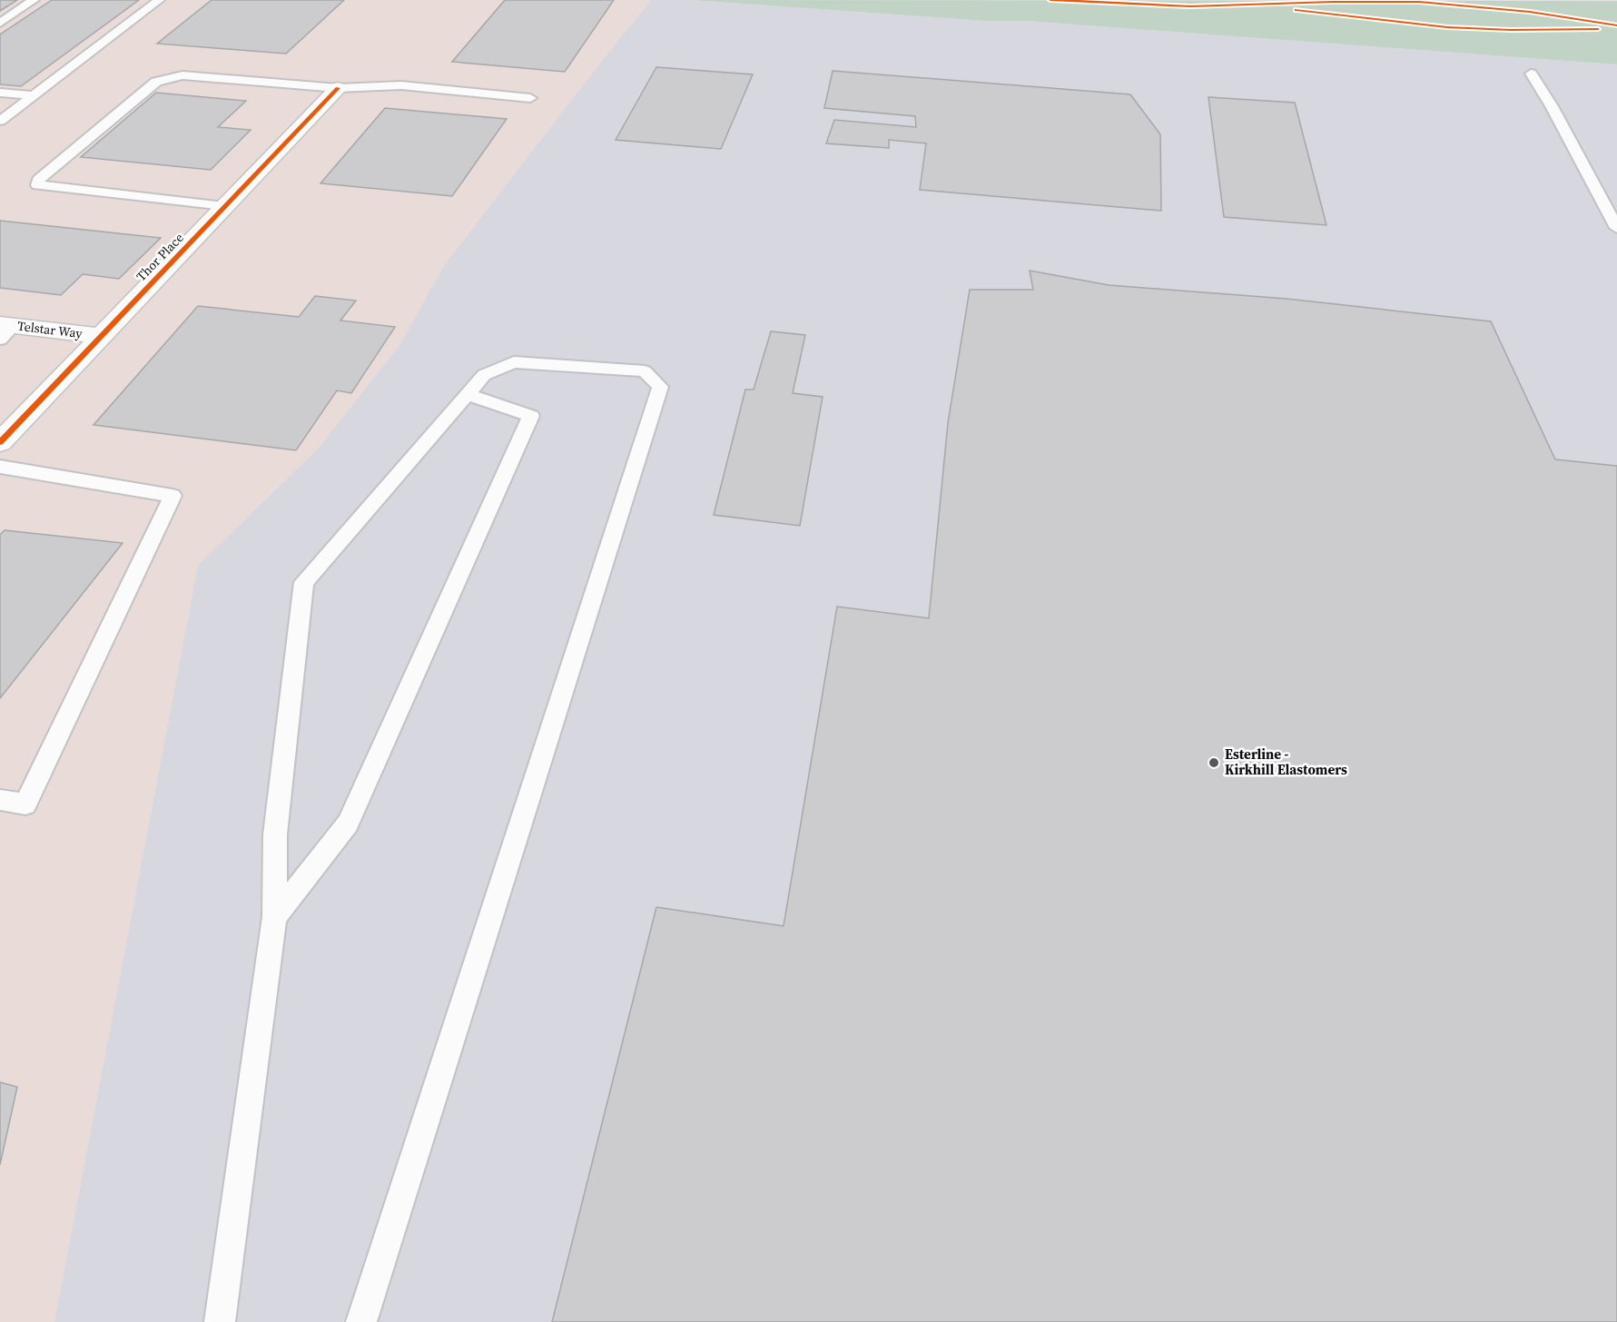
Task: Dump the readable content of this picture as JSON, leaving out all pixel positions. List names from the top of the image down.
{
  "streets": {
    "street": ["Thor Place", "Telstar Way"]
  },
  "crossings": [
    ["Thor Place", "Telstar Way"]
  ],
  "places": ["Esterline - Kirkhill Elastomers"]
}
